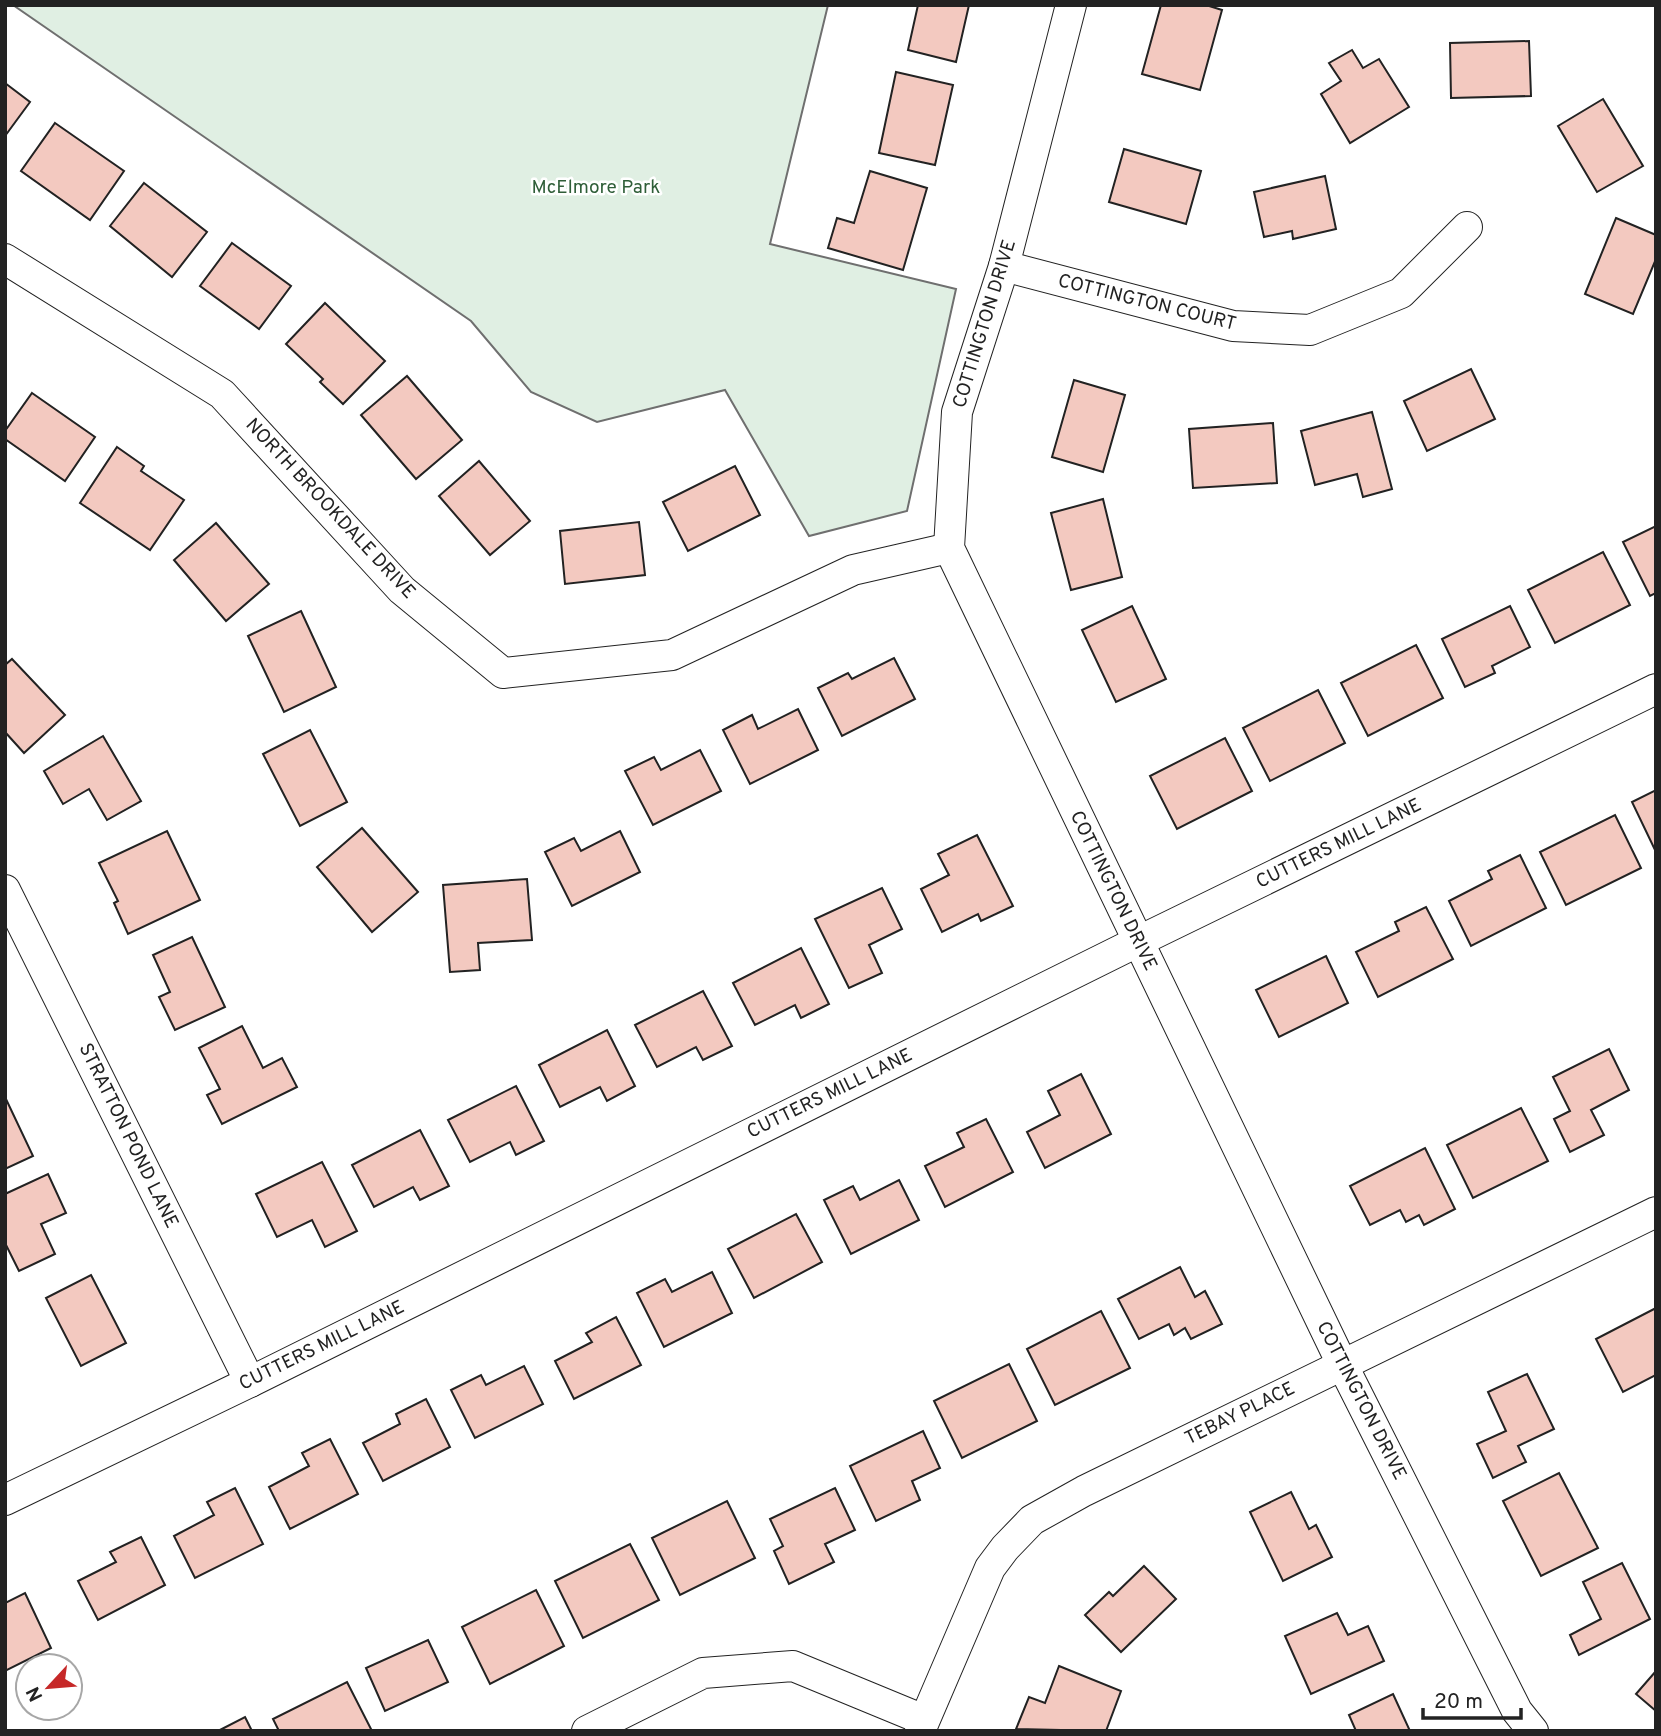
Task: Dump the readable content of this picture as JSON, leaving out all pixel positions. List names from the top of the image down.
{
  "streets": {
    "street": [
      "COTTINGTON COURT",
      "COTTINGTON DRIVE",
      "NORTH BROOKDALE DRIVE",
      "CUTTERS MILL LANE",
      "STRATTON POND LANE",
      "TEBAY PLACE"
    ]
  },
  "crossings": [
    ["COTTINGTON COURT", "COTTINGTON DRIVE"],
    ["COTTINGTON DRIVE", "NORTH BROOKDALE DRIVE"],
    ["COTTINGTON DRIVE", "CUTTERS MILL LANE"],
    ["COTTINGTON DRIVE", "TEBAY PLACE"],
    ["CUTTERS MILL LANE", "STRATTON POND LANE"]
  ],
  "parks": ["McElmore Park"],
  "scale_bar": "20 m",
  "north": "bottom left"
}
